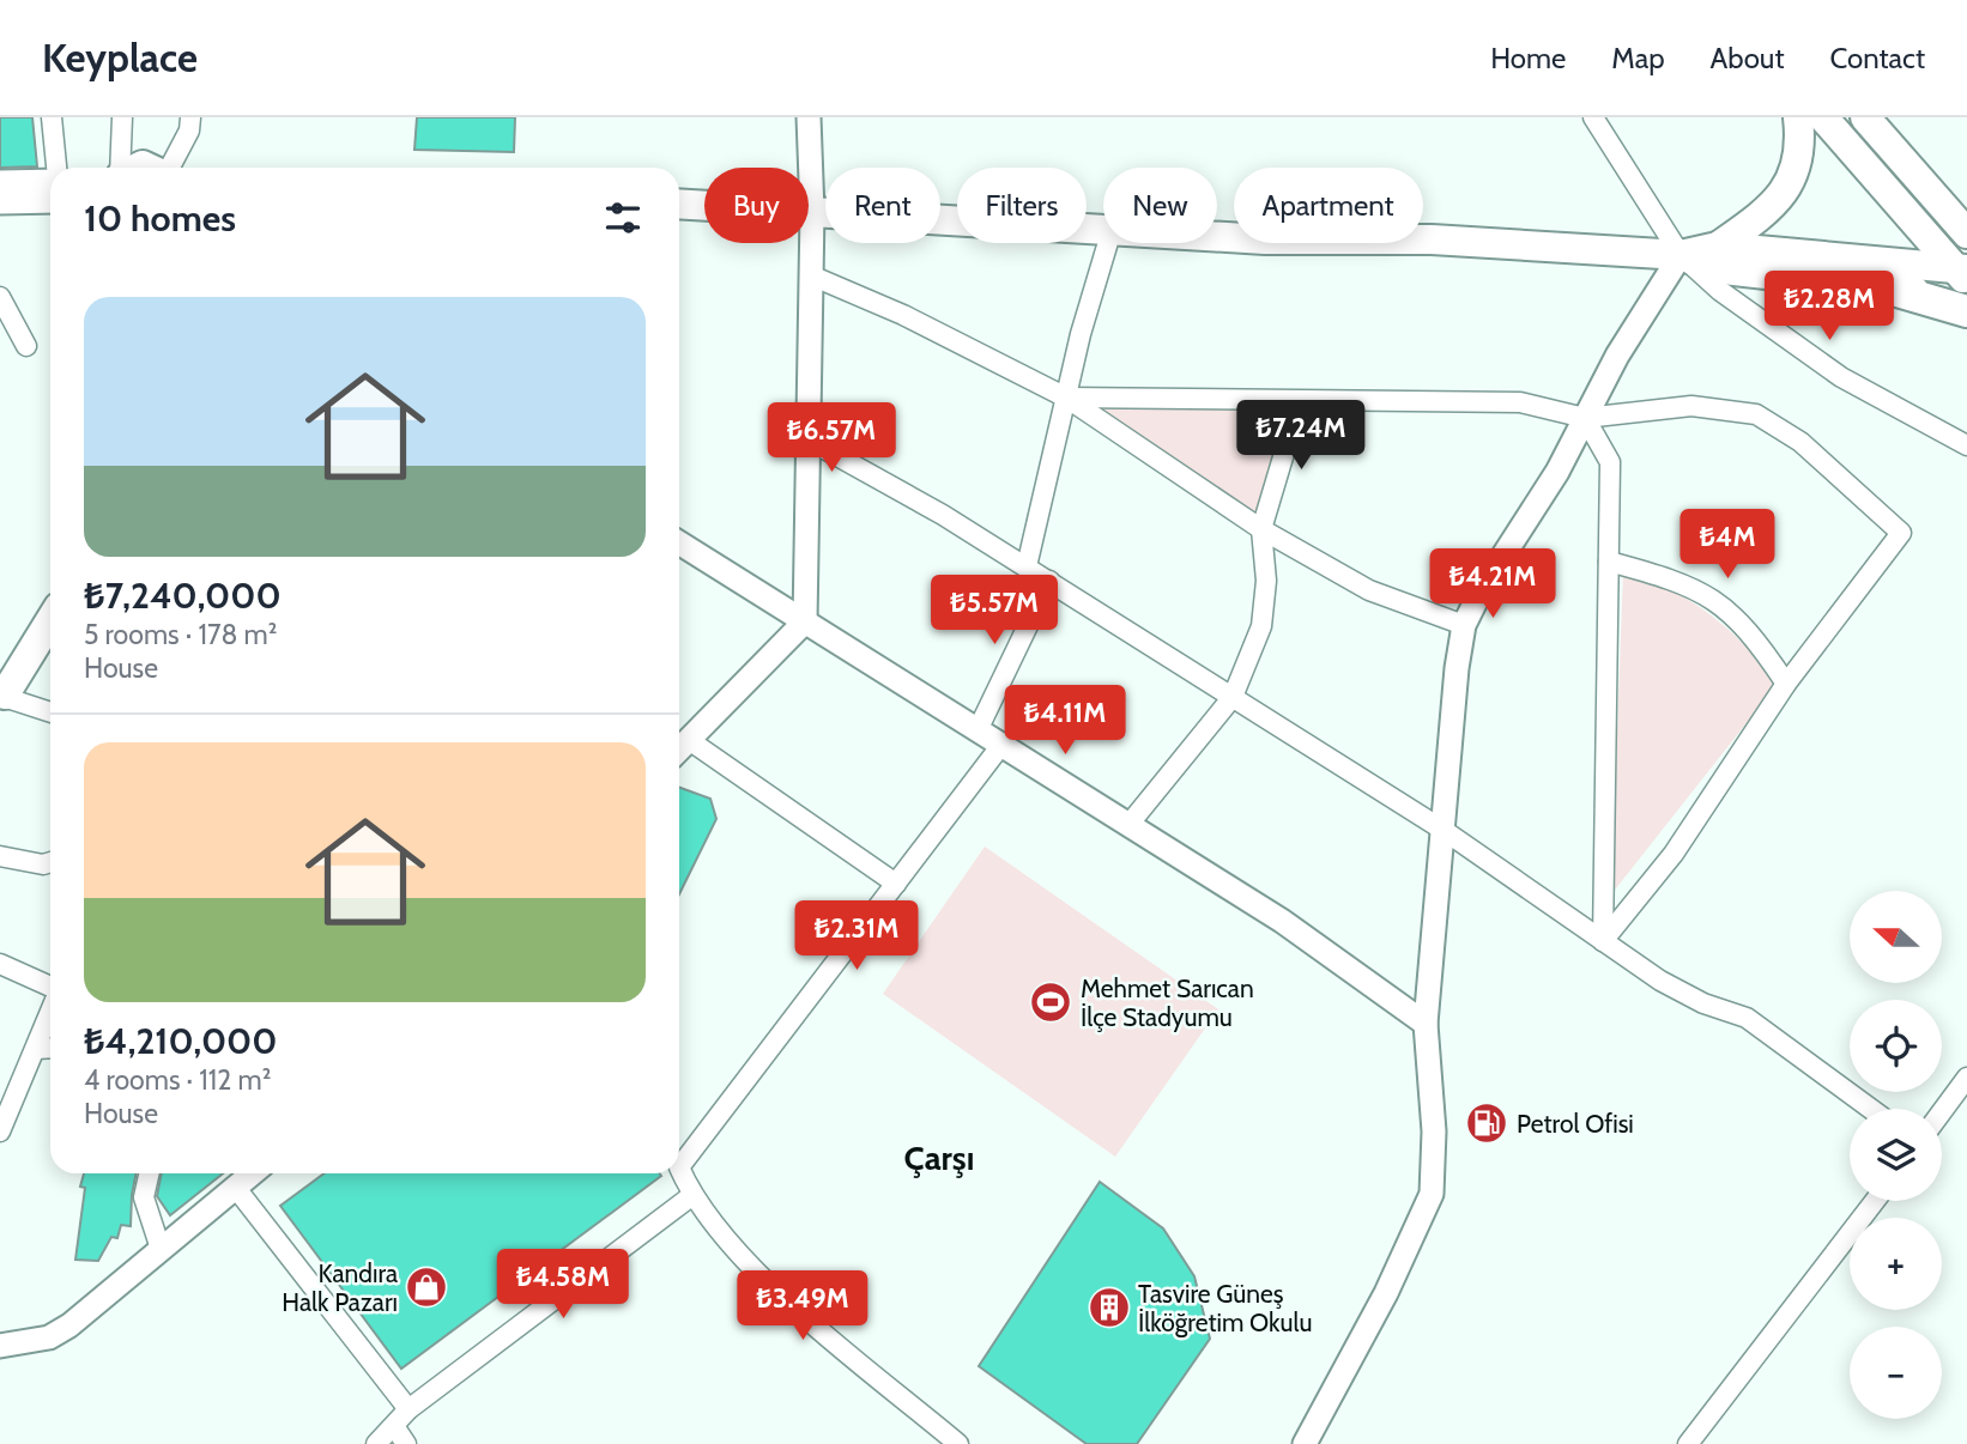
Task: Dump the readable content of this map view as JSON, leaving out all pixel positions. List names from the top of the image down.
{
  "districts": ["Çarşı"],
  "places": {
    "sports": ["Mehmet Sarıcan İlçe Stadyumu"],
    "fuel station": ["Petrol Ofisi"],
    "shop": ["Kandıra Halk Pazarı"],
    "building": ["Tasvire Güneş İlköğretim Okulu"]
  },
  "north": "left",
  "page": {
    "header": "Keyplace",
    "nav": [
      "Home",
      "Map",
      "About",
      "Contact"
    ],
    "chip": [
      "Buy",
      "Rent",
      "Filters",
      "New",
      "Apartment"
    ],
    "heading": "10 homes",
    "list": [
      {
        "name": "₺7,240,000",
        "note": "5 rooms · 178 m² · House"
      },
      {
        "name": "₺4,210,000",
        "note": "4 rooms · 112 m² · House"
      }
    ],
    "price": [
      "₺2.28M",
      "₺7.24M",
      "₺6.57M",
      "₺4M",
      "₺4.21M",
      "₺5.57M",
      "₺4.11M",
      "₺2.31M",
      "₺4.58M",
      "₺3.49M"
    ],
    "map_buttons": ["+", "−"]
  }
}
